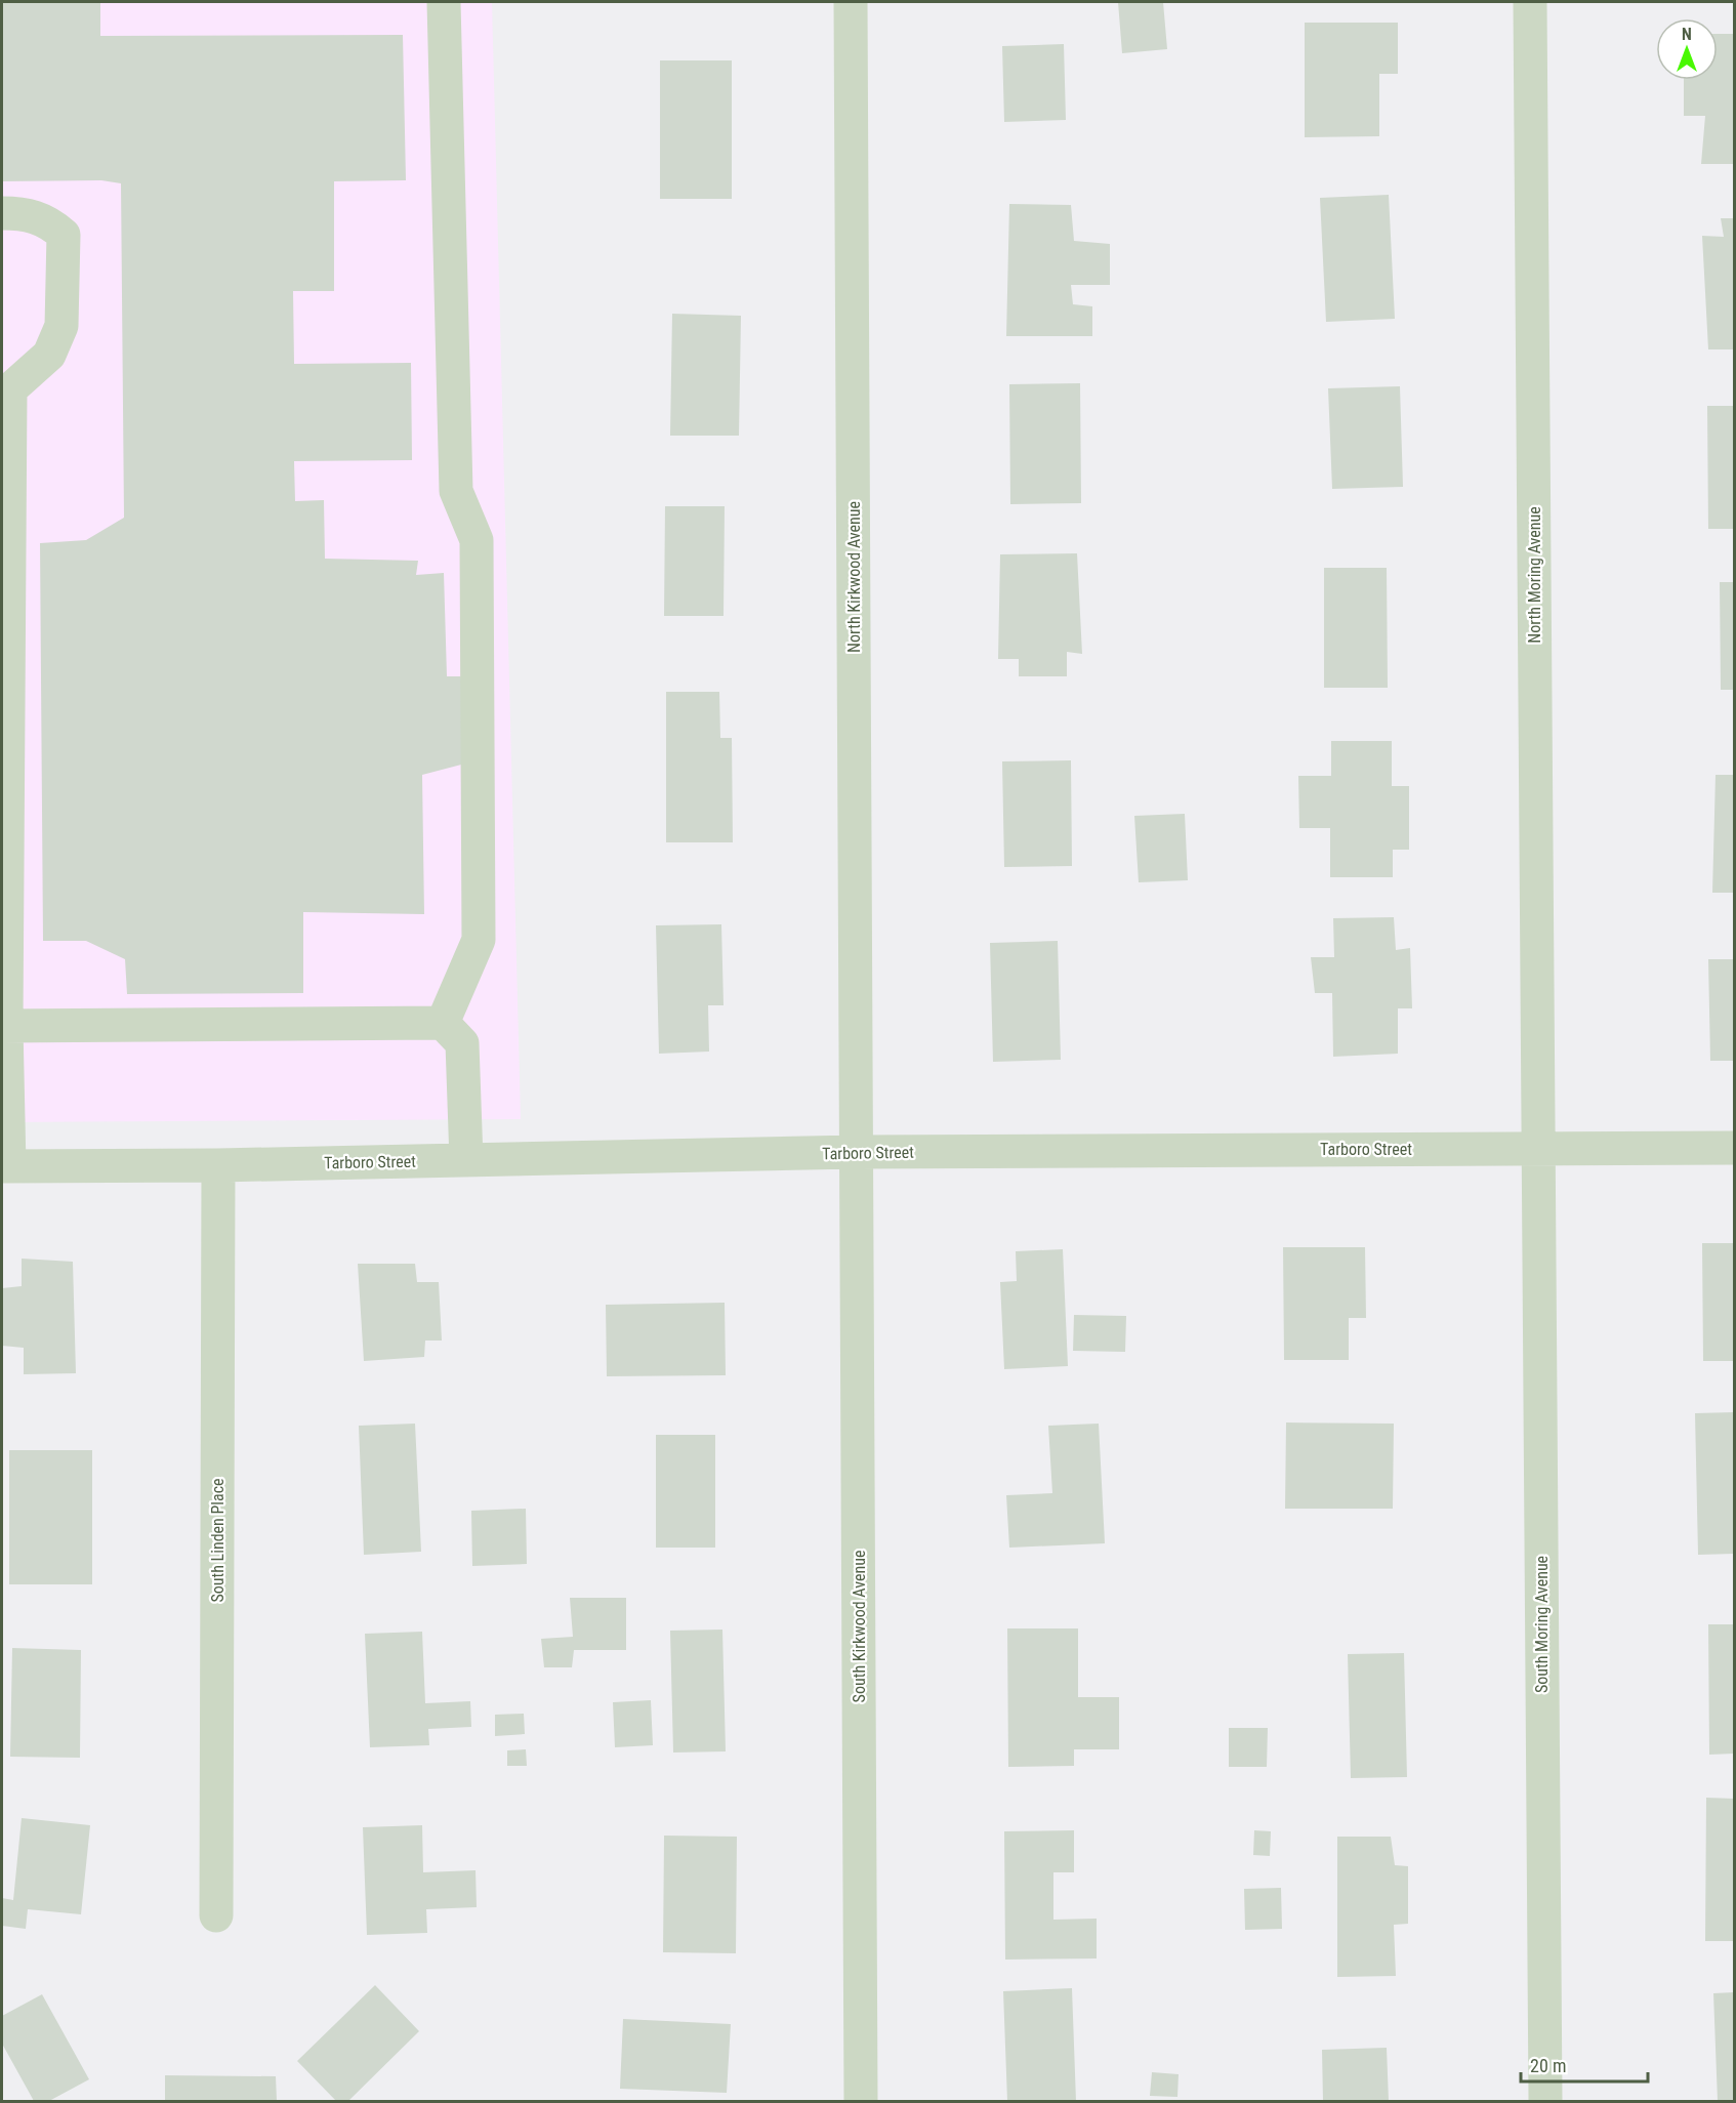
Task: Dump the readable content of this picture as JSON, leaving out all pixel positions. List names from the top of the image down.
{
  "streets": {
    "street": [
      "North Moring Avenue",
      "North Kirkwood Avenue",
      "Tarboro Street",
      "South Linden Place",
      "South Moring Avenue",
      "South Kirkwood Avenue"
    ]
  },
  "crossings": [
    ["North Moring Avenue", "Tarboro Street"],
    ["North Moring Avenue", "South Moring Avenue"],
    ["North Kirkwood Avenue", "Tarboro Street"],
    ["North Kirkwood Avenue", "South Kirkwood Avenue"],
    ["Tarboro Street", "South Linden Place"],
    ["Tarboro Street", "South Moring Avenue"],
    ["Tarboro Street", "South Kirkwood Avenue"]
  ],
  "scale_bar": "20 m",
  "north": "top"
}
